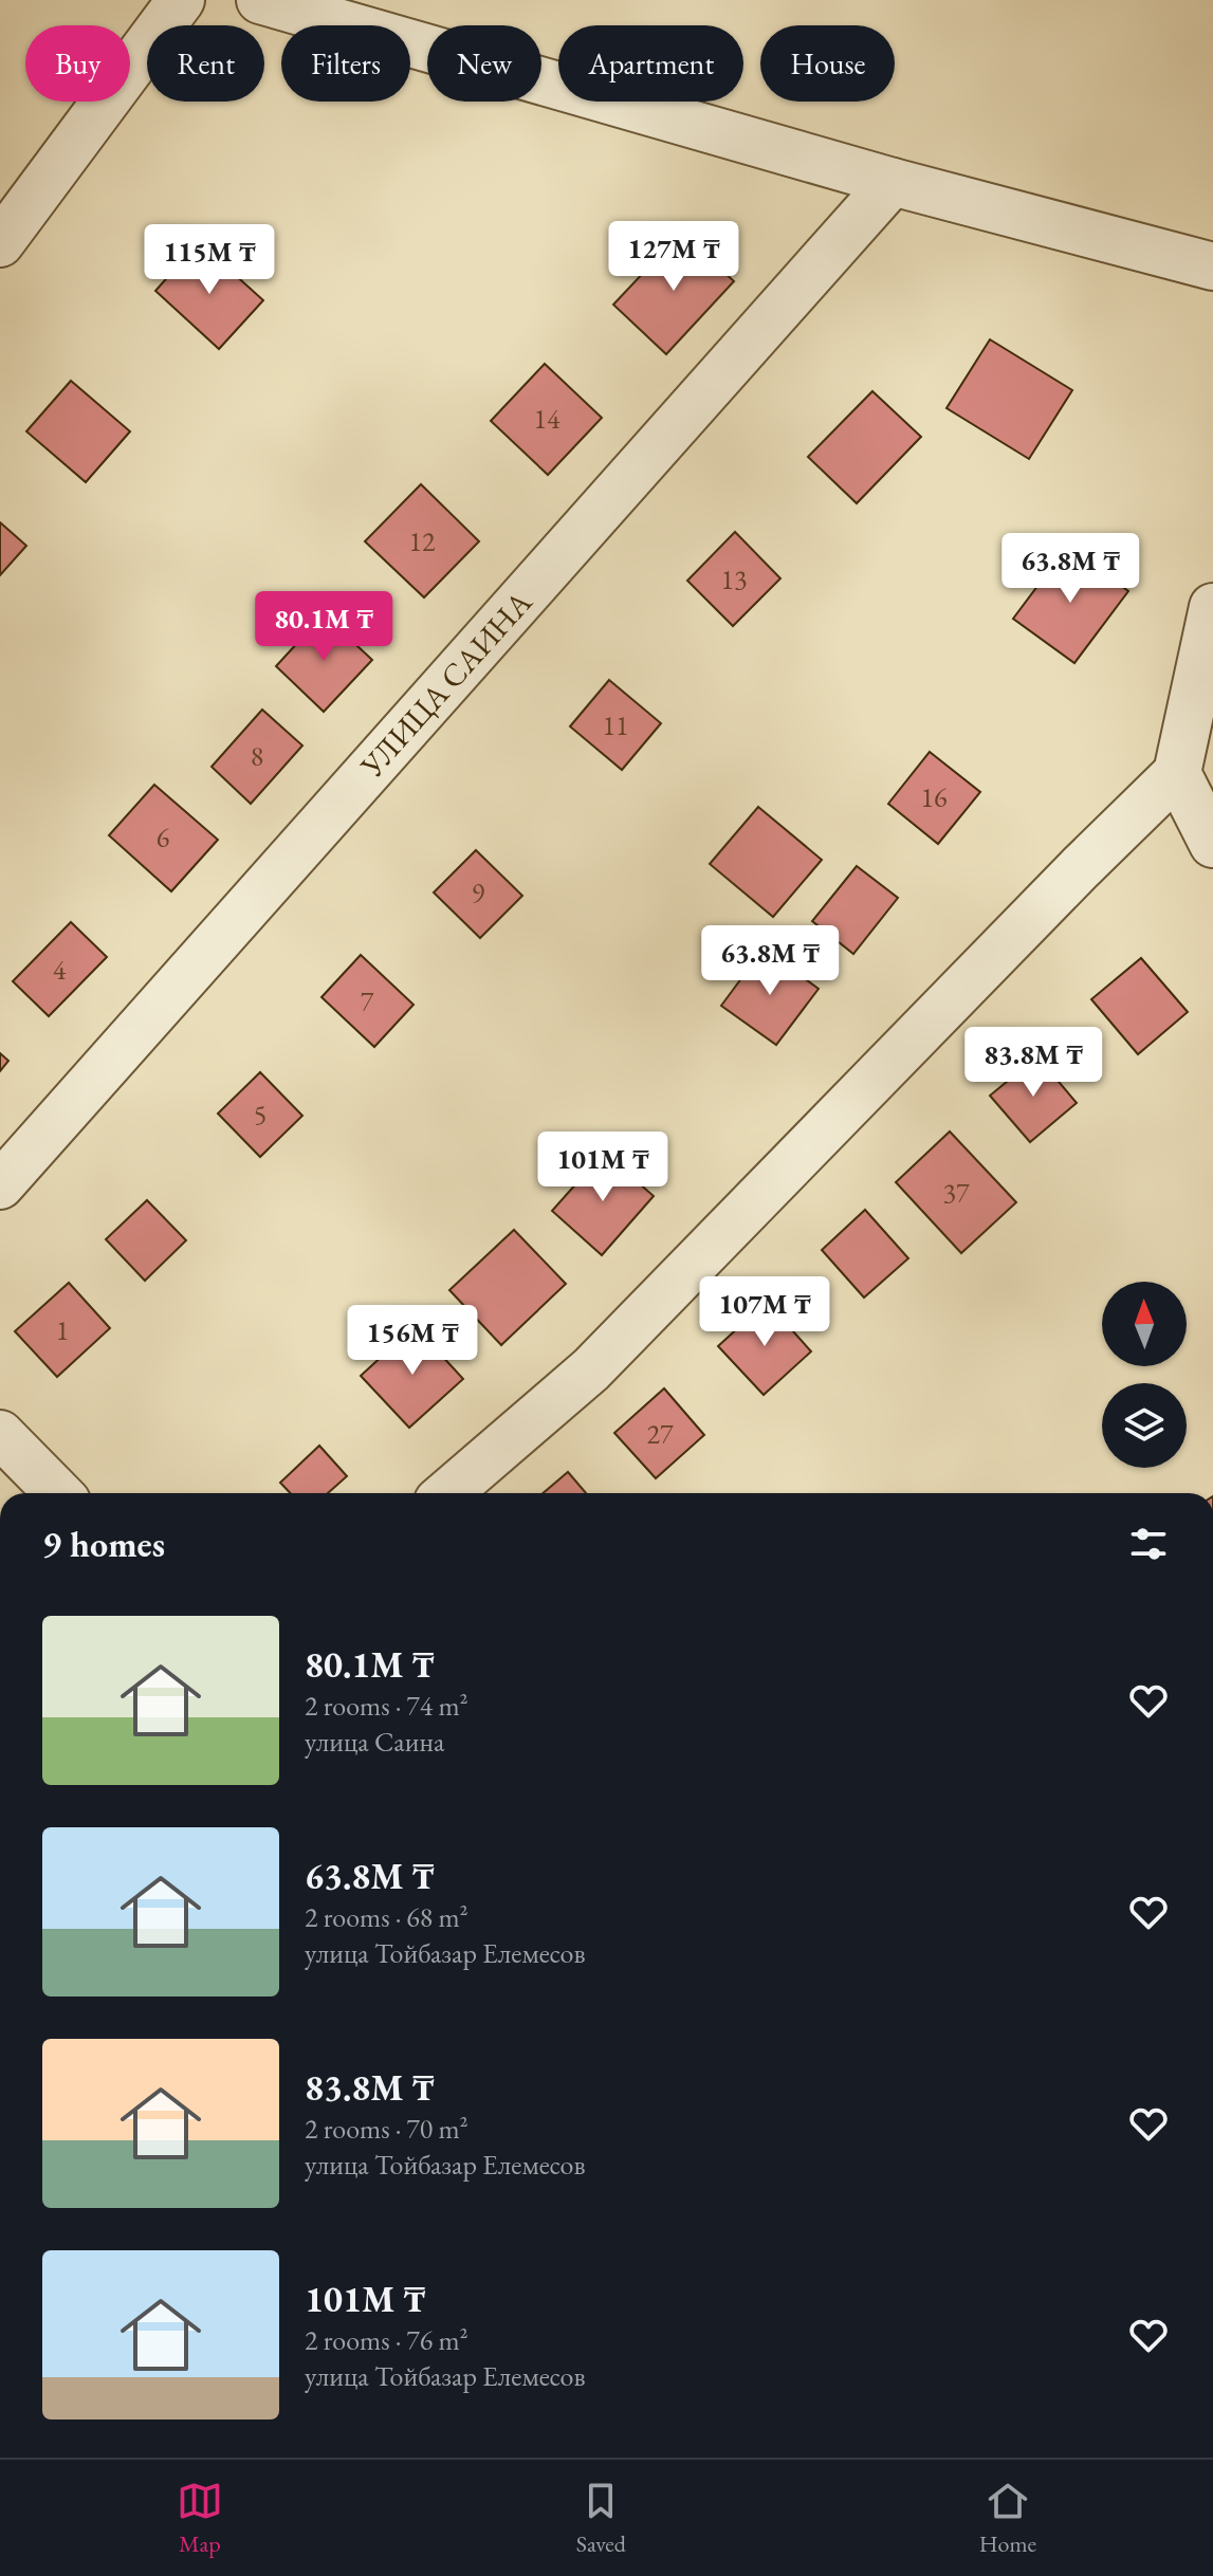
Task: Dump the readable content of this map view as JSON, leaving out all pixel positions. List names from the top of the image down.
{
  "streets": {
    "street": ["УЛИЦА САИНА"]
  },
  "house_numbers": [
    "14",
    "12",
    "13",
    "11",
    "8",
    "16",
    "6",
    "9",
    "4",
    "7",
    "5",
    "37",
    "1",
    "27"
  ],
  "north": "top",
  "page": {
    "chip": [
      "Buy",
      "Rent",
      "Filters",
      "New",
      "Apartment",
      "House"
    ],
    "price": [
      "127M ₸",
      "115M ₸",
      "63.8M ₸",
      "80.1M ₸",
      "63.8M ₸",
      "83.8M ₸",
      "101M ₸",
      "107M ₸",
      "156M ₸"
    ],
    "heading": "9 homes",
    "list": [
      {
        "name": "80.1M ₸",
        "note": "2 rooms · 74 m² · улица Саина"
      },
      {
        "name": "63.8M ₸",
        "note": "2 rooms · 68 m² · улица Тойбазар Елемесов"
      },
      {
        "name": "83.8M ₸",
        "note": "2 rooms · 70 m² · улица Тойбазар Елемесов"
      },
      {
        "name": "101M ₸",
        "note": "2 rooms · 76 m² · улица Тойбазар Елемесов"
      }
    ],
    "tabs": ["Map", "Saved", "Home"]
  }
}
